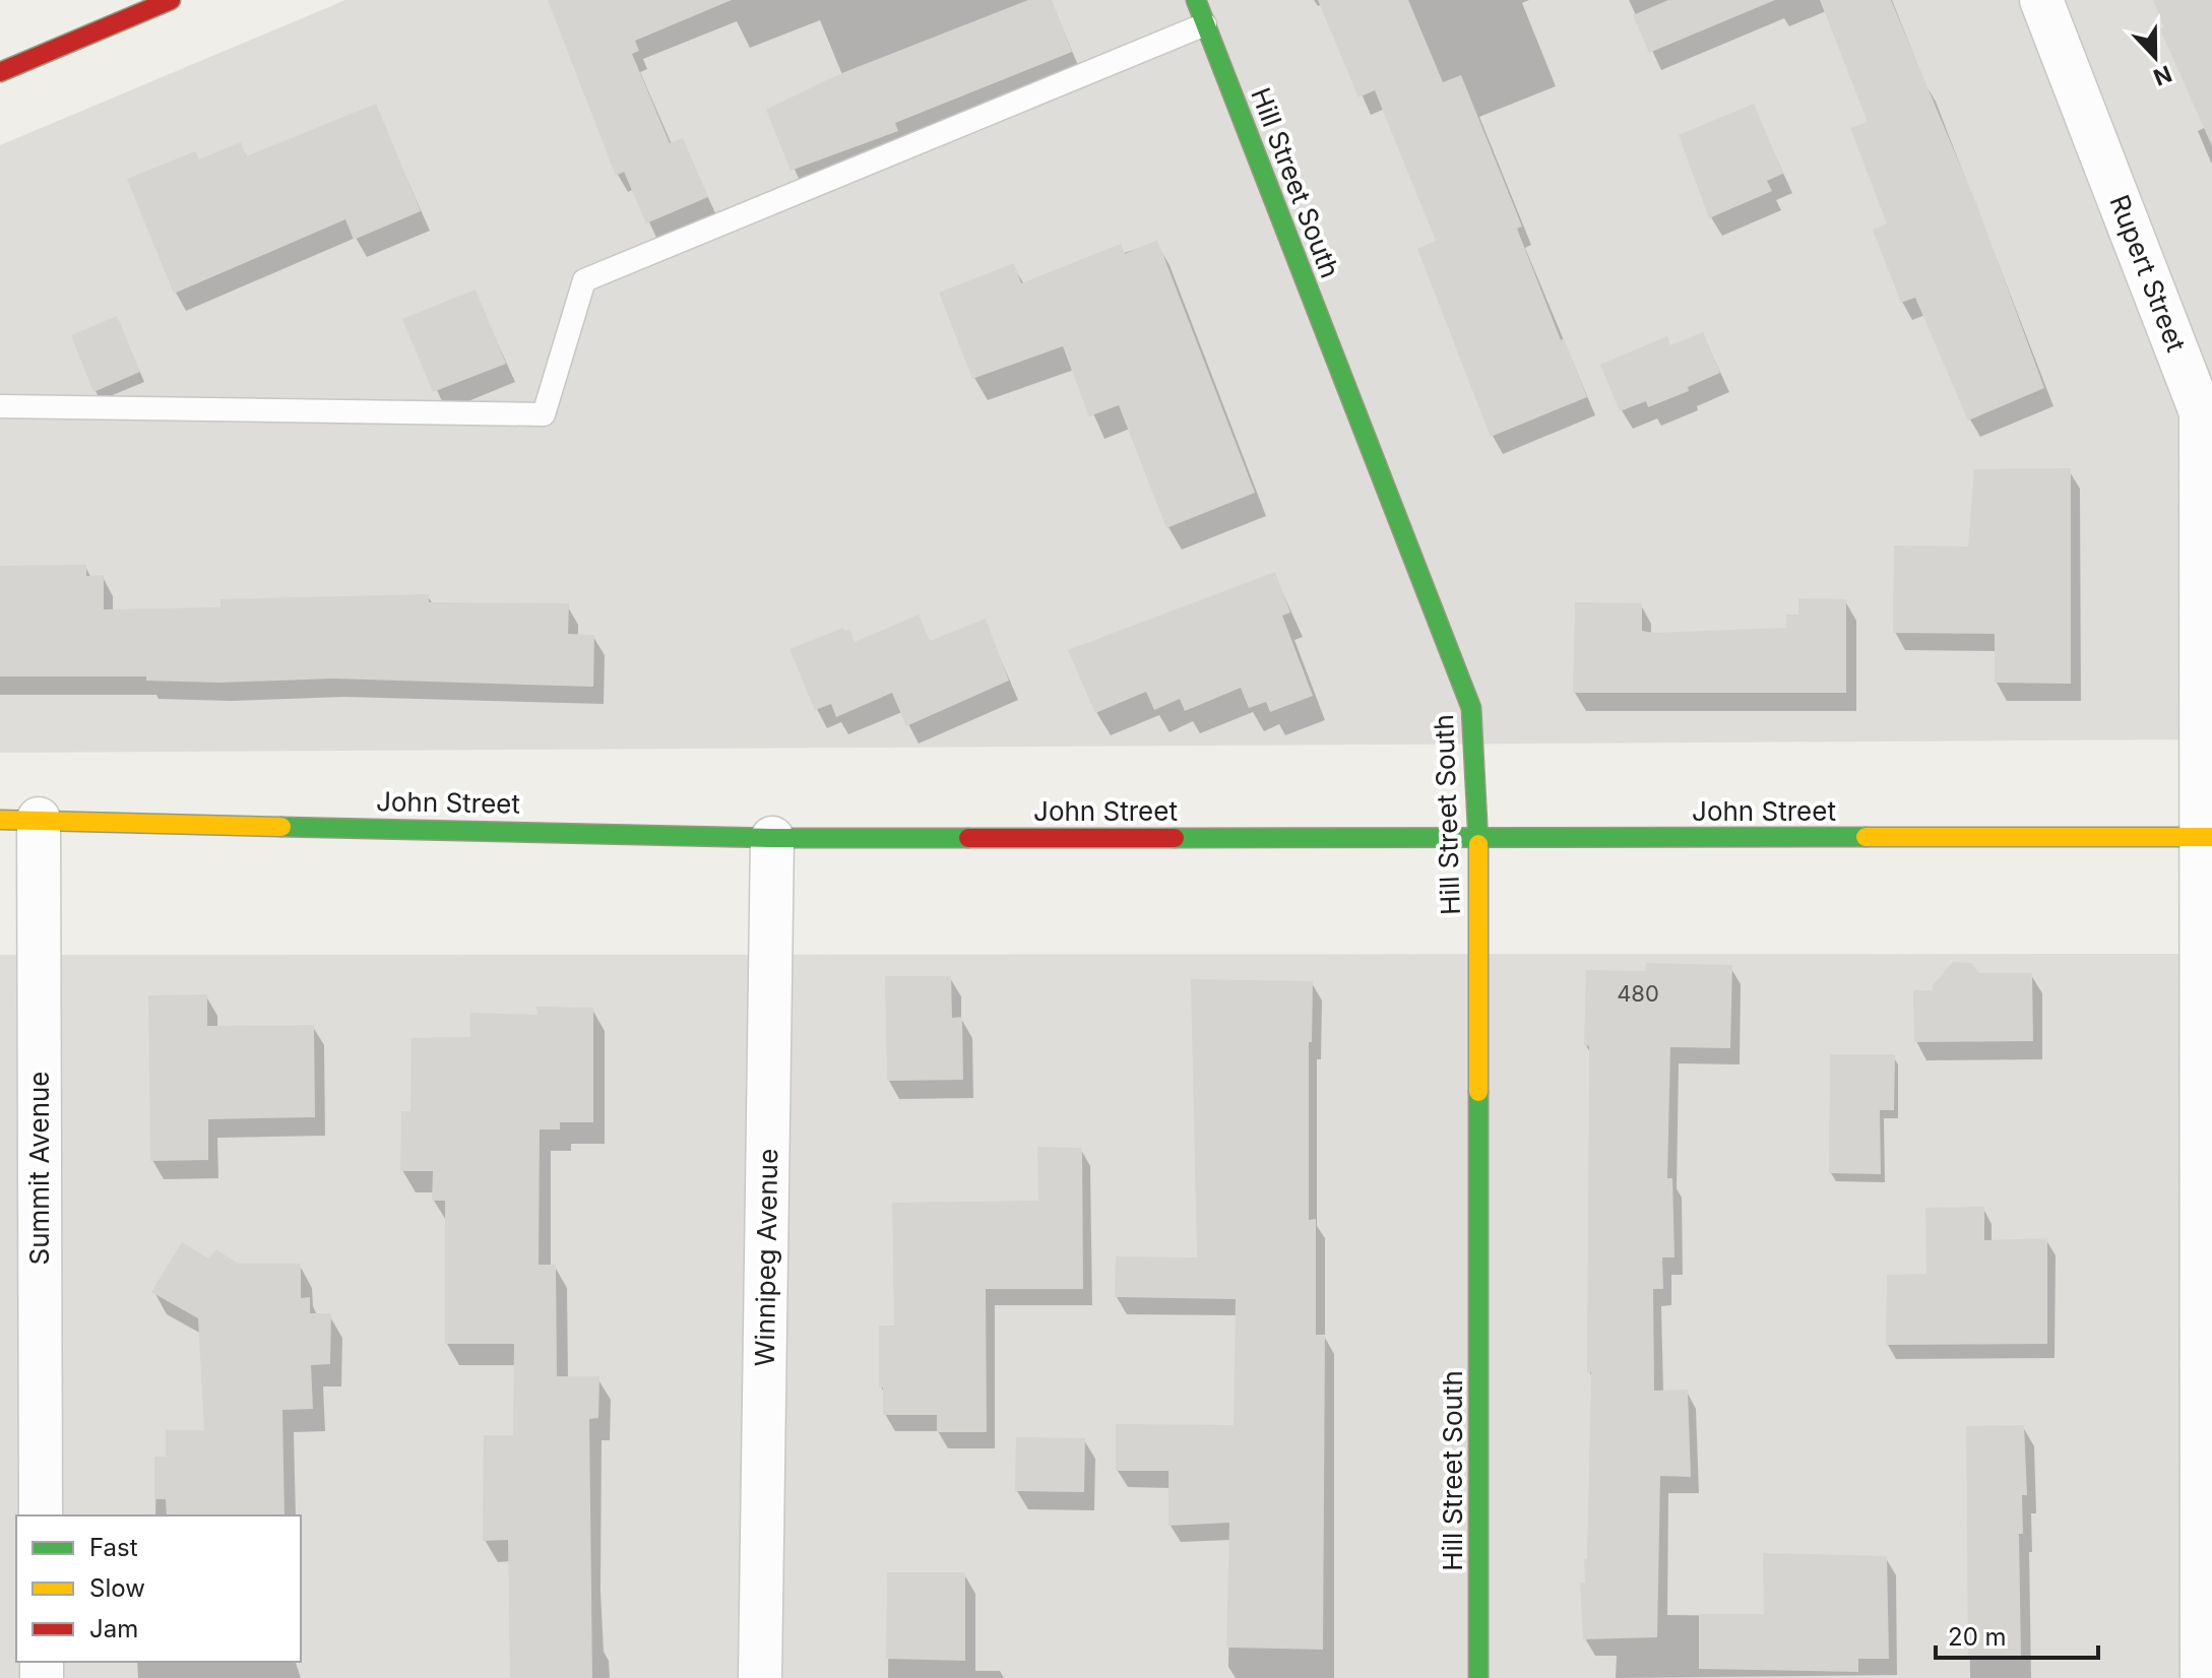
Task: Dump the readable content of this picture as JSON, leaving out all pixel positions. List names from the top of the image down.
{
  "streets": {
    "street": [
      "Hill Street South",
      "Rupert Street",
      "John Street",
      "Summit Avenue",
      "Winnipeg Avenue"
    ]
  },
  "crossings": [
    ["Hill Street South", "John Street"],
    ["Rupert Street", "John Street"],
    ["John Street", "Summit Avenue"],
    ["John Street", "Winnipeg Avenue"]
  ],
  "house_numbers": ["480"],
  "legend": ["Fast", "Slow", "Jam"],
  "scale_bar": "20 m",
  "north": "bottom"
}
